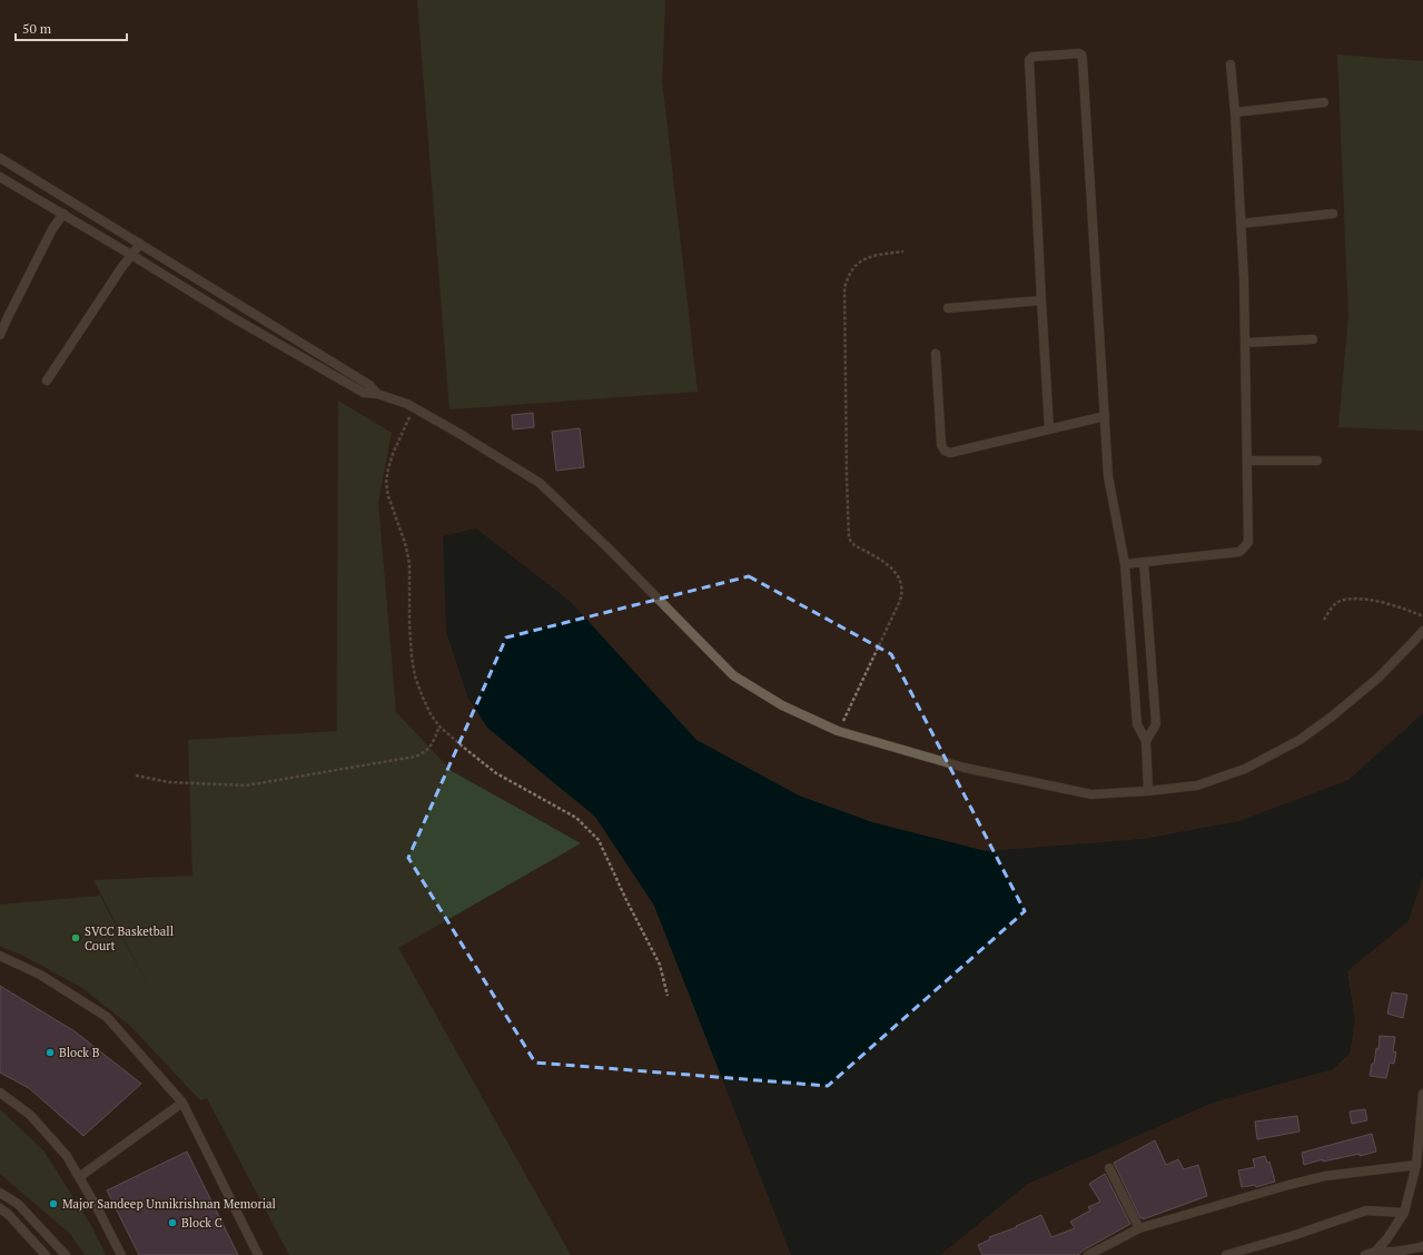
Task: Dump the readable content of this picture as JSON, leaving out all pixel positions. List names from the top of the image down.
{
  "places": [
    "SVCC Basketball Court",
    "Block B",
    "Major Sandeep Unnikrishnan Memorial",
    "Block C"
  ],
  "scale_bar": "50 m"
}
